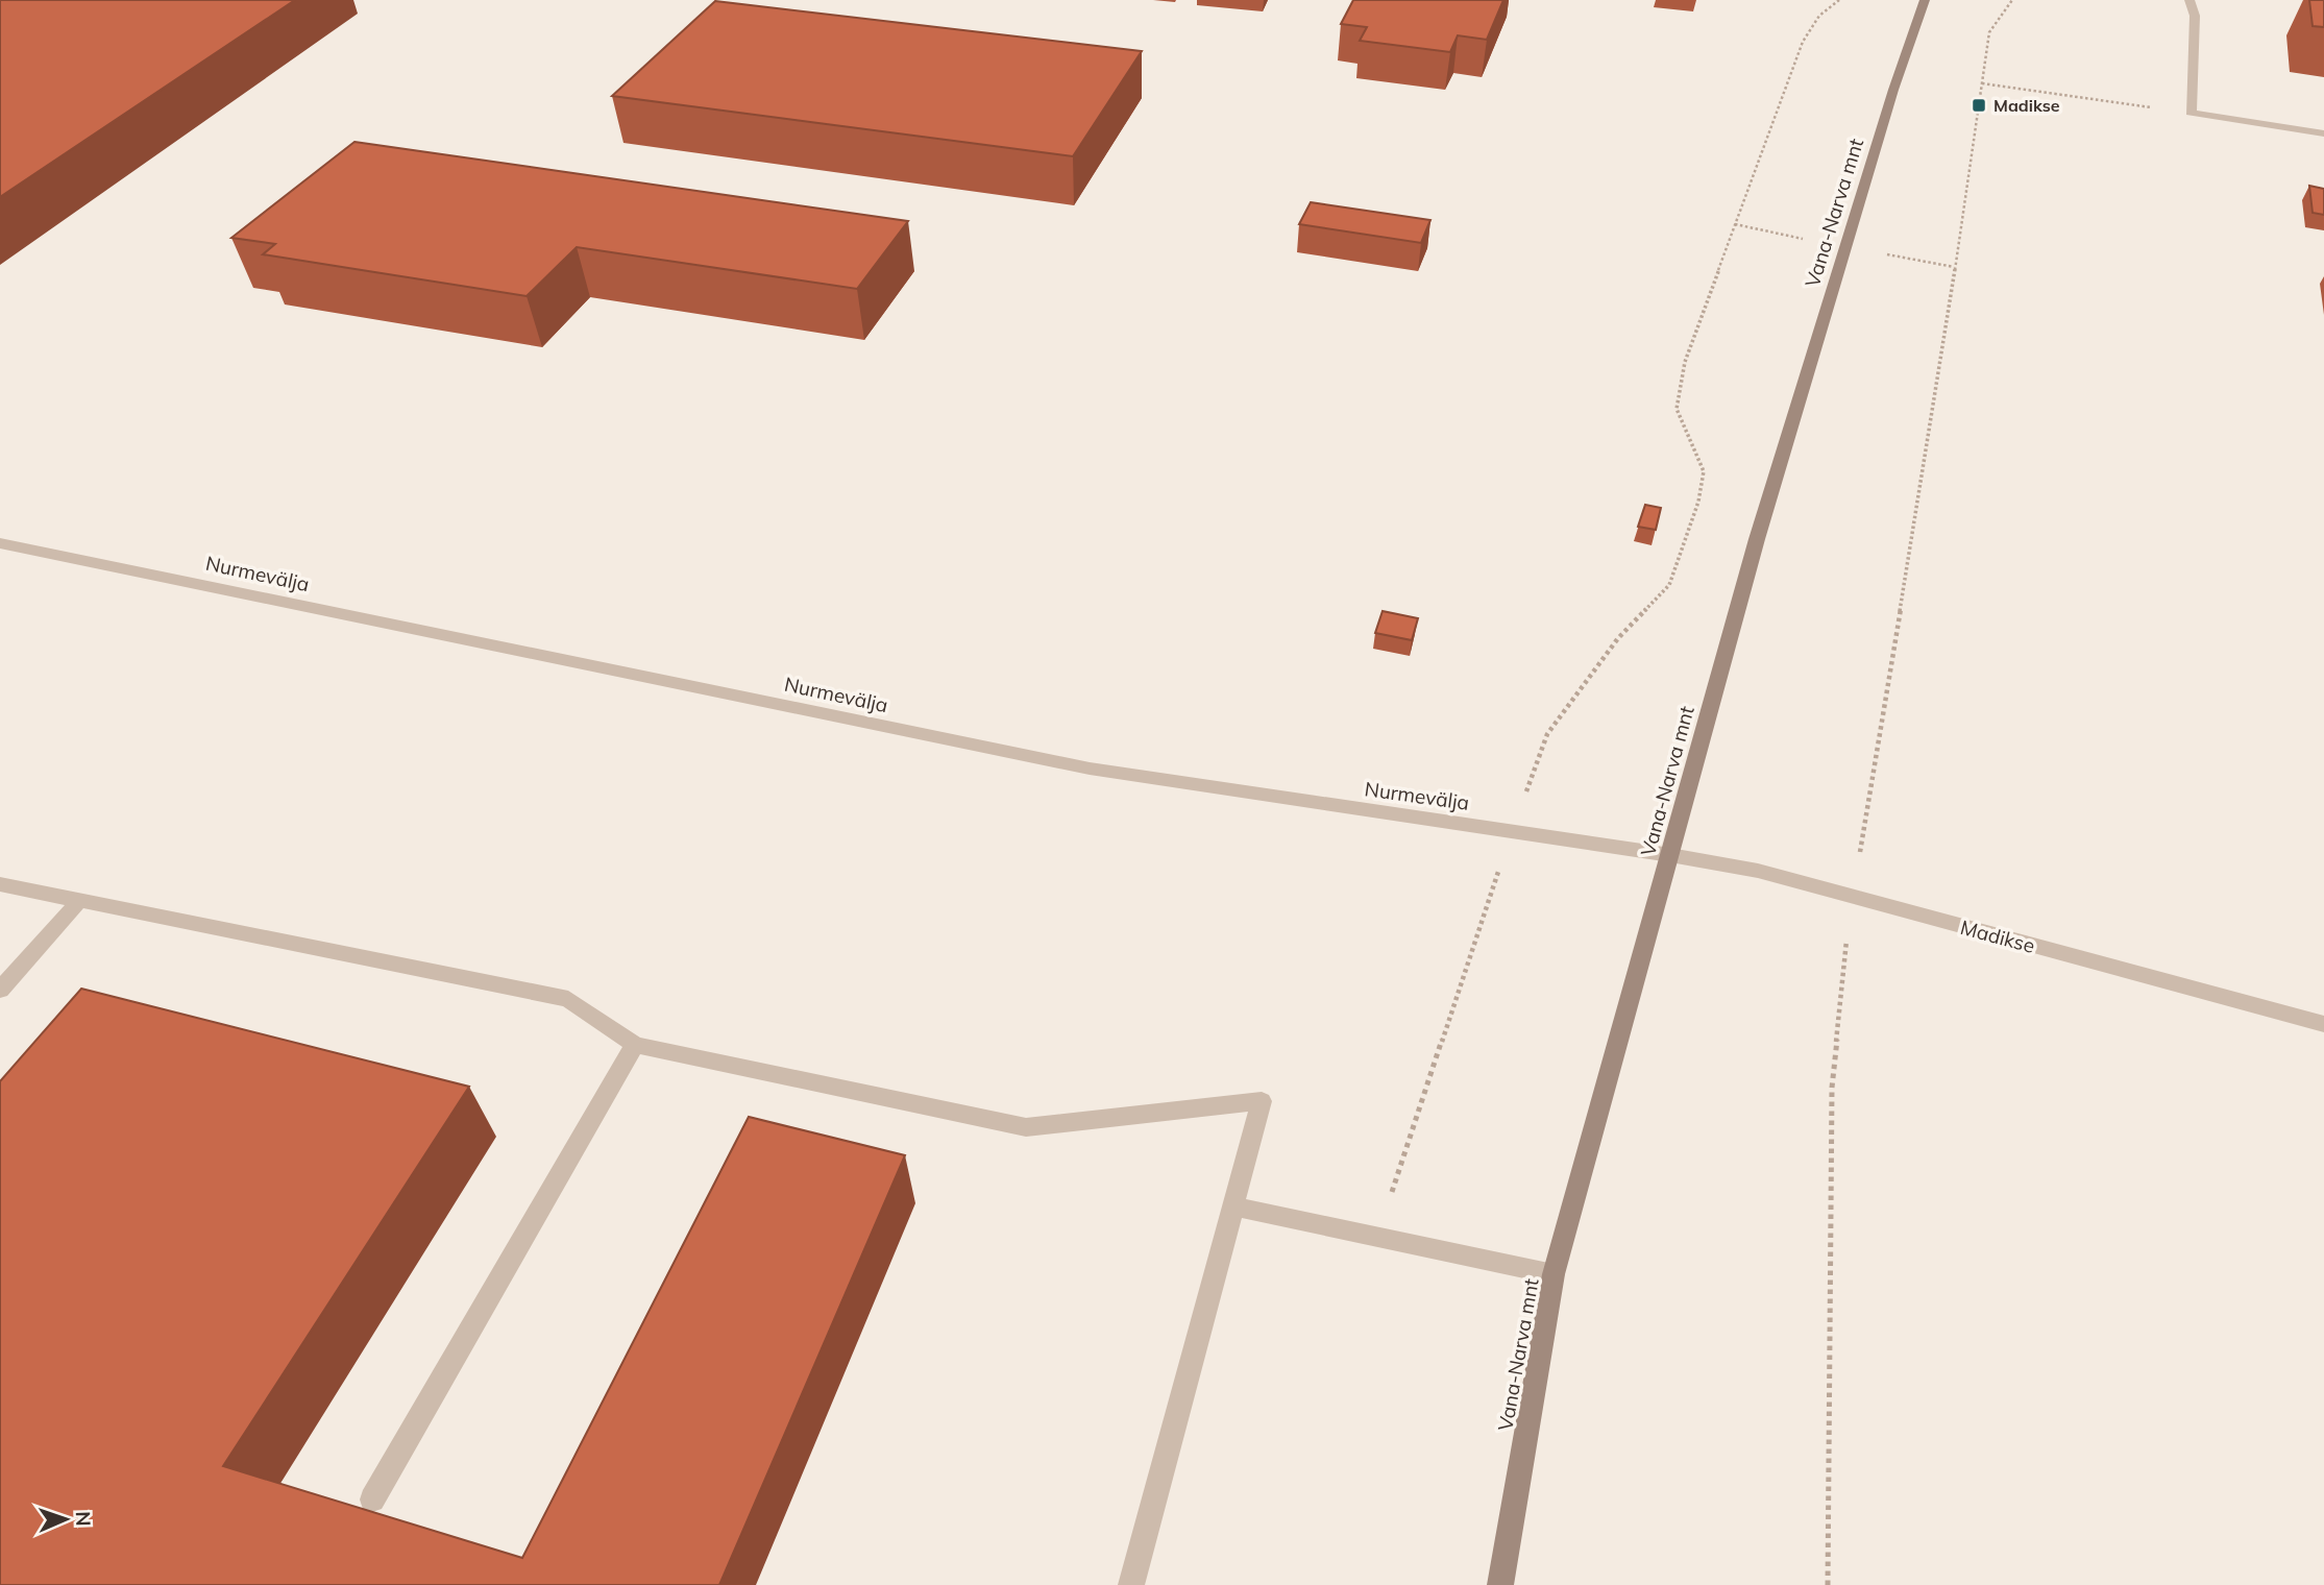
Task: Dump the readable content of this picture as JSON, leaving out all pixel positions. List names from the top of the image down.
{
  "streets": {
    "main road": ["Vana-Narva mnt"],
    "street": ["Nurmevälja", "Madikse"]
  },
  "crossings": [
    ["Vana-Narva mnt", "Nurmevälja"],
    ["Vana-Narva mnt", "Madikse"],
    ["Nurmevälja", "Madikse"]
  ],
  "places": {
    "transit": ["Madikse"]
  },
  "north": "right"
}
